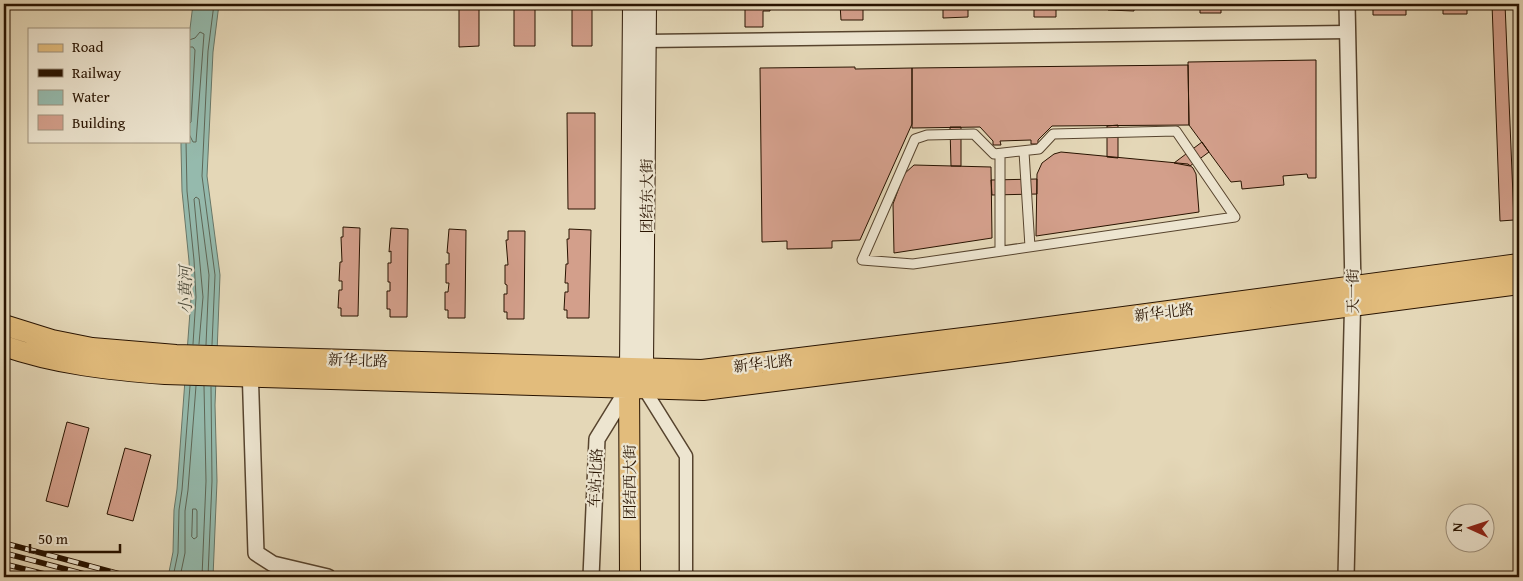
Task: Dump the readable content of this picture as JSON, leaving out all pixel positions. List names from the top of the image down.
{
  "streets": {
    "main road": ["团结东大街", "新华北路", "团结西大街"],
    "street": ["天一街", "车站北路"]
  },
  "crossings": [
    ["团结东大街", "新华北路"],
    ["团结东大街", "车站北路"],
    ["团结东大街", "团结西大街"],
    ["天一街", "新华北路"],
    ["新华北路", "车站北路"],
    ["新华北路", "团结西大街"],
    ["车站北路", "团结西大街"]
  ],
  "water": ["小黄河"],
  "legend": [
    "Road",
    "Railway",
    "Water",
    "Building"
  ],
  "scale_bar": "50 m",
  "north": "left"
}
